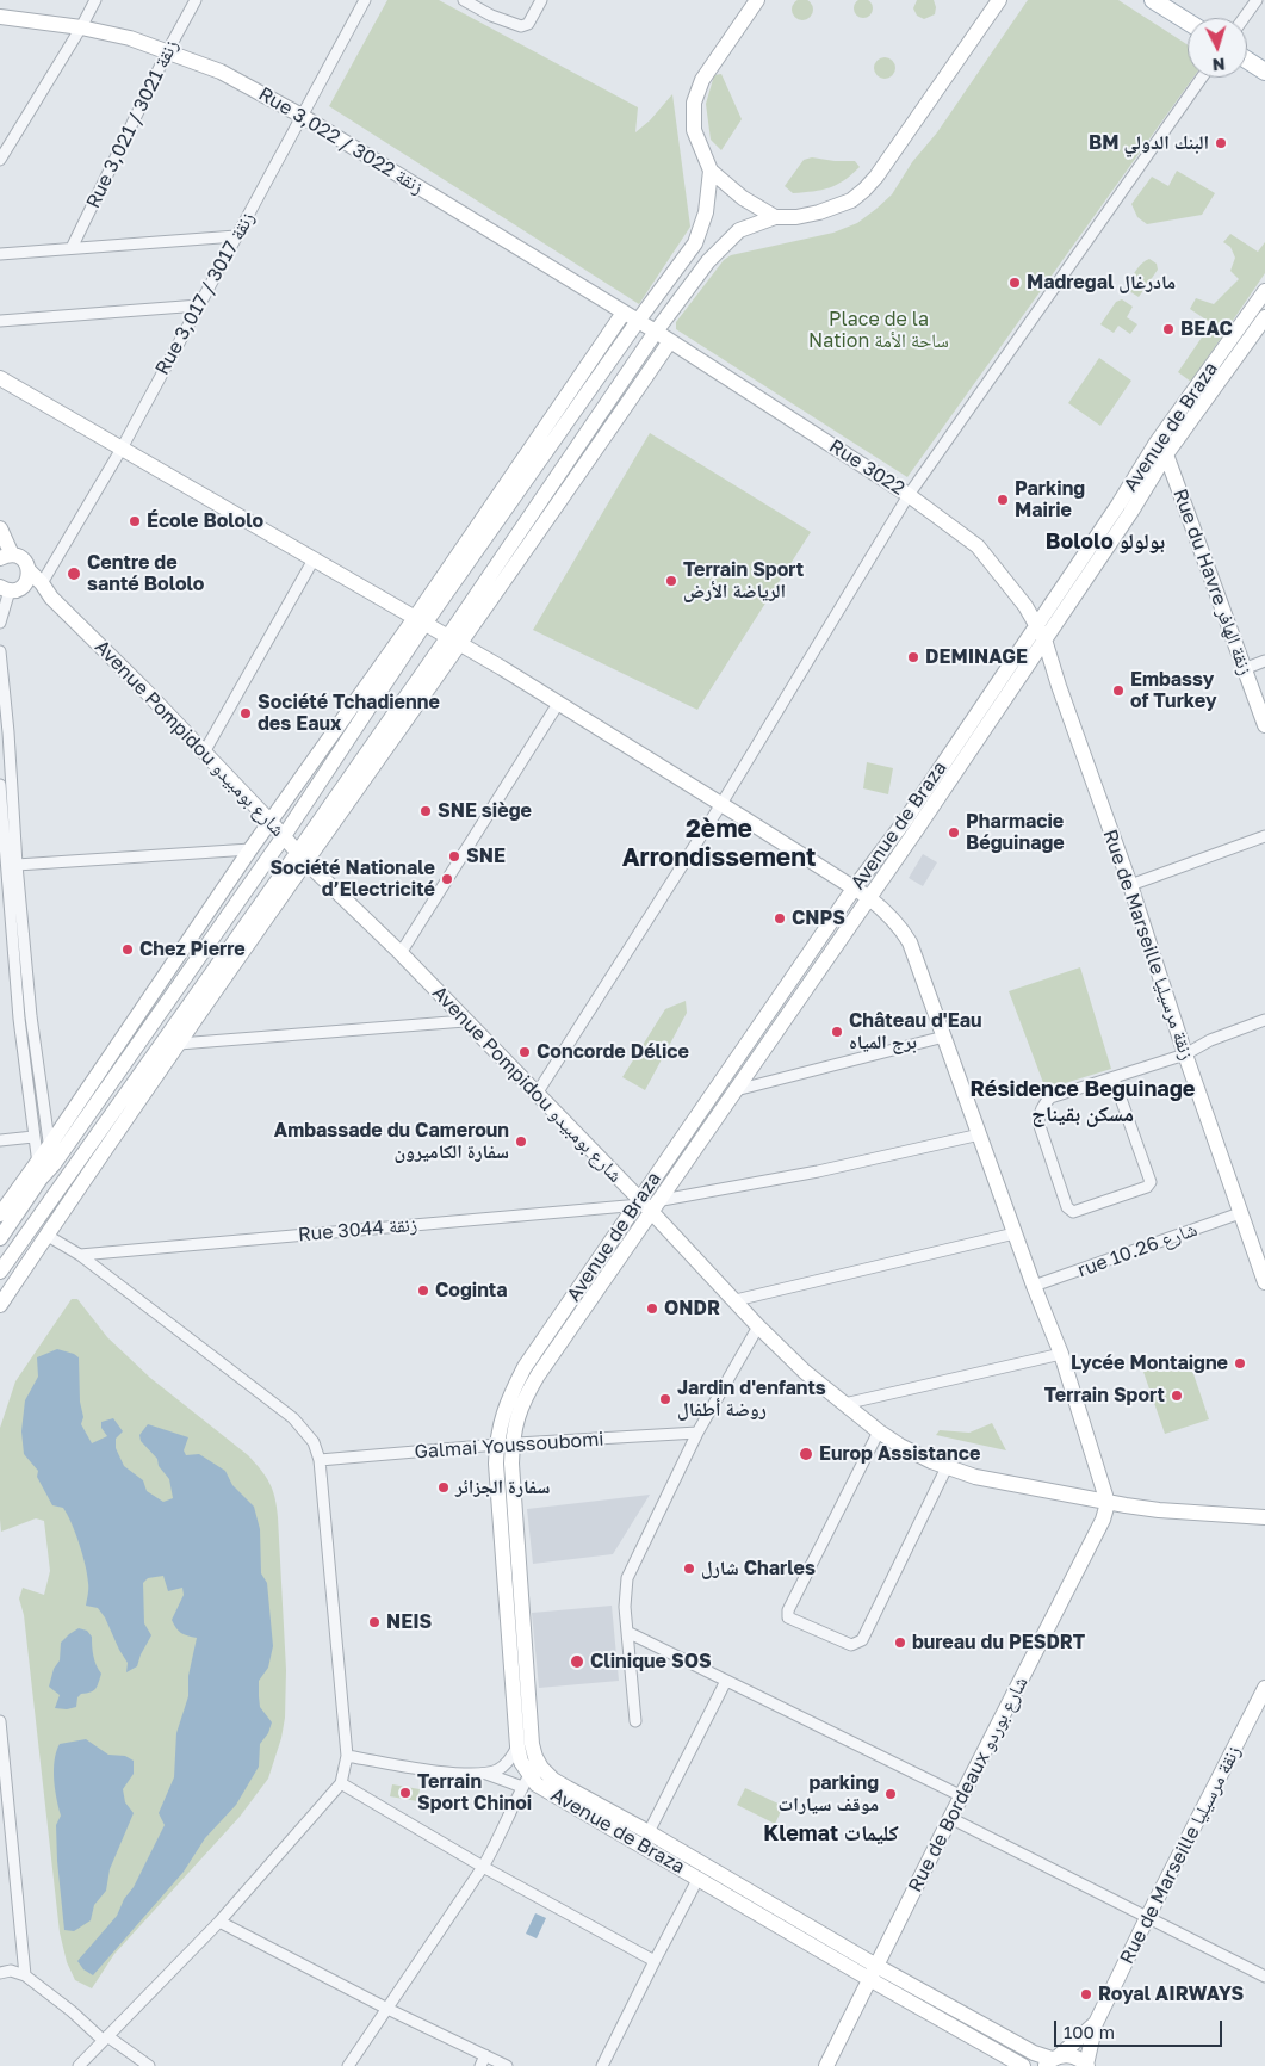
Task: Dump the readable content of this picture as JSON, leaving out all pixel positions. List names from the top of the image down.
{
  "streets": {
    "main road": [
      "Rue 3,022 / زنقة 3022",
      "Avenue de Braza",
      "Rue 3022",
      "Rue du Havre زنقة الهافر",
      "Avenue Pompidou شارع بومبيدو",
      "Rue de Marseille زنقة مرسيليا",
      "Rue de Bordeaux شارع بوردو"
    ],
    "street": [
      "Rue 3,021 / زنقة 3021",
      "Rue 3,017 / زنقة 3017",
      "Rue 3044 زنقة",
      "rue 10.26 شارع",
      "Galmai Youssoubomi"
    ]
  },
  "crossings": [
    ["Rue 3,021 / زنقة 3021", "Rue 3,022 / زنقة 3022"],
    ["Rue 3,022 / زنقة 3022", "Rue 3,017 / زنقة 3017"],
    ["Rue 3,022 / زنقة 3022", "Rue 3022"],
    ["Avenue de Braza", "Rue 3022"],
    ["Avenue de Braza", "Rue du Havre زنقة الهافر"],
    ["Avenue de Braza", "Avenue Pompidou شارع بومبيدو"],
    ["Avenue de Braza", "Rue de Marseille زنقة مرسيليا"],
    ["Avenue de Braza", "Rue 3044 زنقة"],
    ["Avenue de Braza", "Galmai Youssoubomi"],
    ["Avenue de Braza", "Rue de Bordeaux شارع بوردو"],
    ["Rue 3022", "Rue de Marseille زنقة مرسيليا"],
    ["Avenue Pompidou شارع بومبيدو", "Rue 3044 زنقة"],
    ["Avenue Pompidou شارع بومبيدو", "Rue de Bordeaux شارع بوردو"],
    ["Rue de Marseille زنقة مرسيليا", "rue 10.26 شارع"]
  ],
  "districts": [
    "Bololo بولولو",
    "2ème Arrondissement",
    "Résidence Beguinage مسكن بقيناج",
    "Klemat كليمات"
  ],
  "parks": ["Place de la Nation ساحة الأمة"],
  "places": [
    "BM البنك الدولي",
    "Madregal مادرغال",
    "BEAC",
    "Parking Mairie",
    "École Bololo",
    "Centre de santé Bololo",
    "Terrain Sport الرياضة الأرض",
    "DEMINAGE",
    "Embassy of Turkey",
    "Société Tchadienne des Eaux",
    "SNE siège",
    "Pharmacie Béguinage",
    "SNE",
    "Société Nationale d’Electricité",
    "CNPS",
    "Chez Pierre",
    "Château d'Eau برج المياه",
    "Concorde Délice",
    "Ambassade du Cameroun سفارة الكاميرون",
    "Coginta",
    "ONDR",
    "Lycée Montaigne",
    "Terrain Sport",
    "Jardin d'enfants روضة أطفال",
    "Europ Assistance",
    "سفارة الجزائر",
    "شارل Charles",
    "NEIS",
    "bureau du PESDRT",
    "Clinique SOS",
    "Terrain Sport Chinoi",
    "parking موقف سيارات",
    "Royal AIRWAYS"
  ],
  "scale_bar": "100 m",
  "north": "bottom"
}
